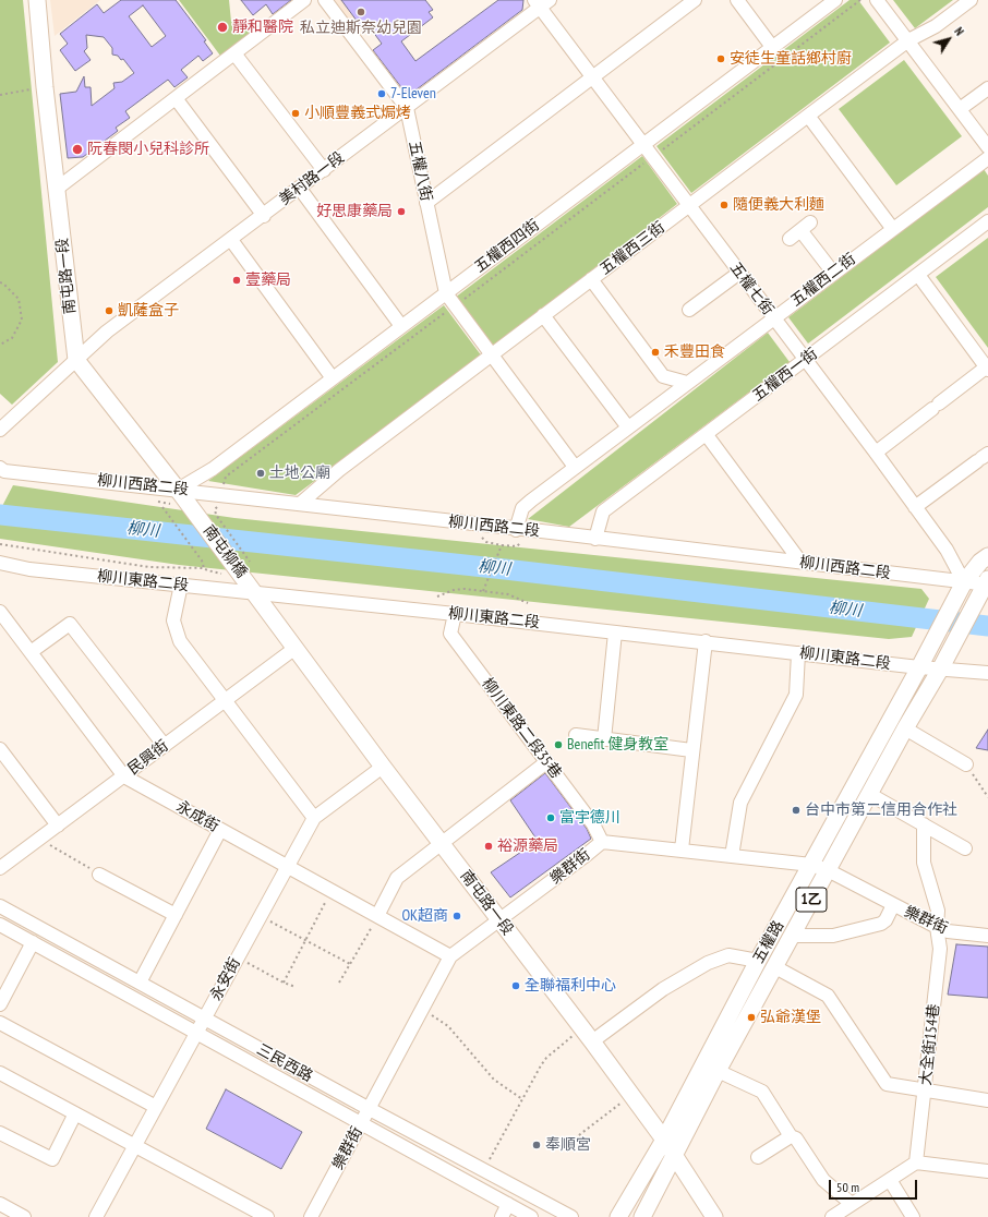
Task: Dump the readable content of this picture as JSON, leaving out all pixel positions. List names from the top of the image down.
{
  "streets": {
    "main road": [
      "南屯路一段",
      "南屯柳橋",
      "1乙",
      "五權路"
    ],
    "street": [
      "五權八街",
      "美村路一段",
      "五權西四街",
      "五權西三街",
      "五權西二街",
      "五權七街",
      "五權西一街",
      "柳川西路二段",
      "柳川東路二段",
      "柳川東路二段35巷",
      "民興街",
      "永成街",
      "樂群街",
      "永安街",
      "大全街154巷",
      "三民西路"
    ]
  },
  "crossings": [
    ["五權八街", "美村路一段"],
    ["五權八街", "五權西四街"],
    ["五權八街", "五權西三街"],
    ["美村路一段", "南屯路一段"],
    ["美村路一段", "五權七街"],
    ["五權西四街", "五權七街"],
    ["五權西四街", "柳川西路二段"],
    ["五權西四街", "南屯柳橋"],
    ["五權西三街", "五權七街"],
    ["五權西三街", "柳川西路二段"],
    ["南屯路一段", "南屯柳橋"],
    ["南屯路一段", "柳川東路二段"],
    ["南屯路一段", "民興街"],
    ["南屯路一段", "樂群街"],
    ["南屯路一段", "五權路"],
    ["南屯路一段", "永安街"],
    ["五權西二街", "五權七街"],
    ["五權西二街", "柳川西路二段"],
    ["五權七街", "五權西一街"],
    ["五權七街", "柳川西路二段"],
    ["五權七街", "1乙"],
    ["五權七街", "五權路"],
    ["五權西一街", "柳川西路二段"],
    ["柳川西路二段", "南屯柳橋"],
    ["柳川西路二段", "1乙"],
    ["柳川西路二段", "五權路"],
    ["南屯柳橋", "柳川東路二段"],
    ["柳川東路二段", "柳川東路二段35巷"],
    ["柳川東路二段", "五權路"],
    ["柳川東路二段35巷", "樂群街"],
    ["民興街", "永成街"],
    ["永成街", "樂群街"],
    ["永成街", "永安街"],
    ["樂群街", "五權路"],
    ["樂群街", "大全街154巷"],
    ["樂群街", "三民西路"],
    ["1乙", "五權路"],
    ["永安街", "三民西路"]
  ],
  "water": ["柳川"],
  "places": [
    "私立迪斯奈幼兒園",
    "靜和醫院",
    "安徒生童話鄉村廚",
    "7-Eleven",
    "小順豐義式焗烤",
    "阮春閔小兒科診所",
    "隨便義大利麵",
    "好思康藥局",
    "壹藥局",
    "凱薩盒子",
    "禾豐田食",
    "土地公廟",
    "Benefit 健身教室",
    "台中市第二信用合作社",
    "富宇德川",
    "裕源藥局",
    "OK超商",
    "全聯福利中心",
    "弘爺漢堡",
    "奉順宮"
  ],
  "scale_bar": "50 m",
  "north": "top right"
}
